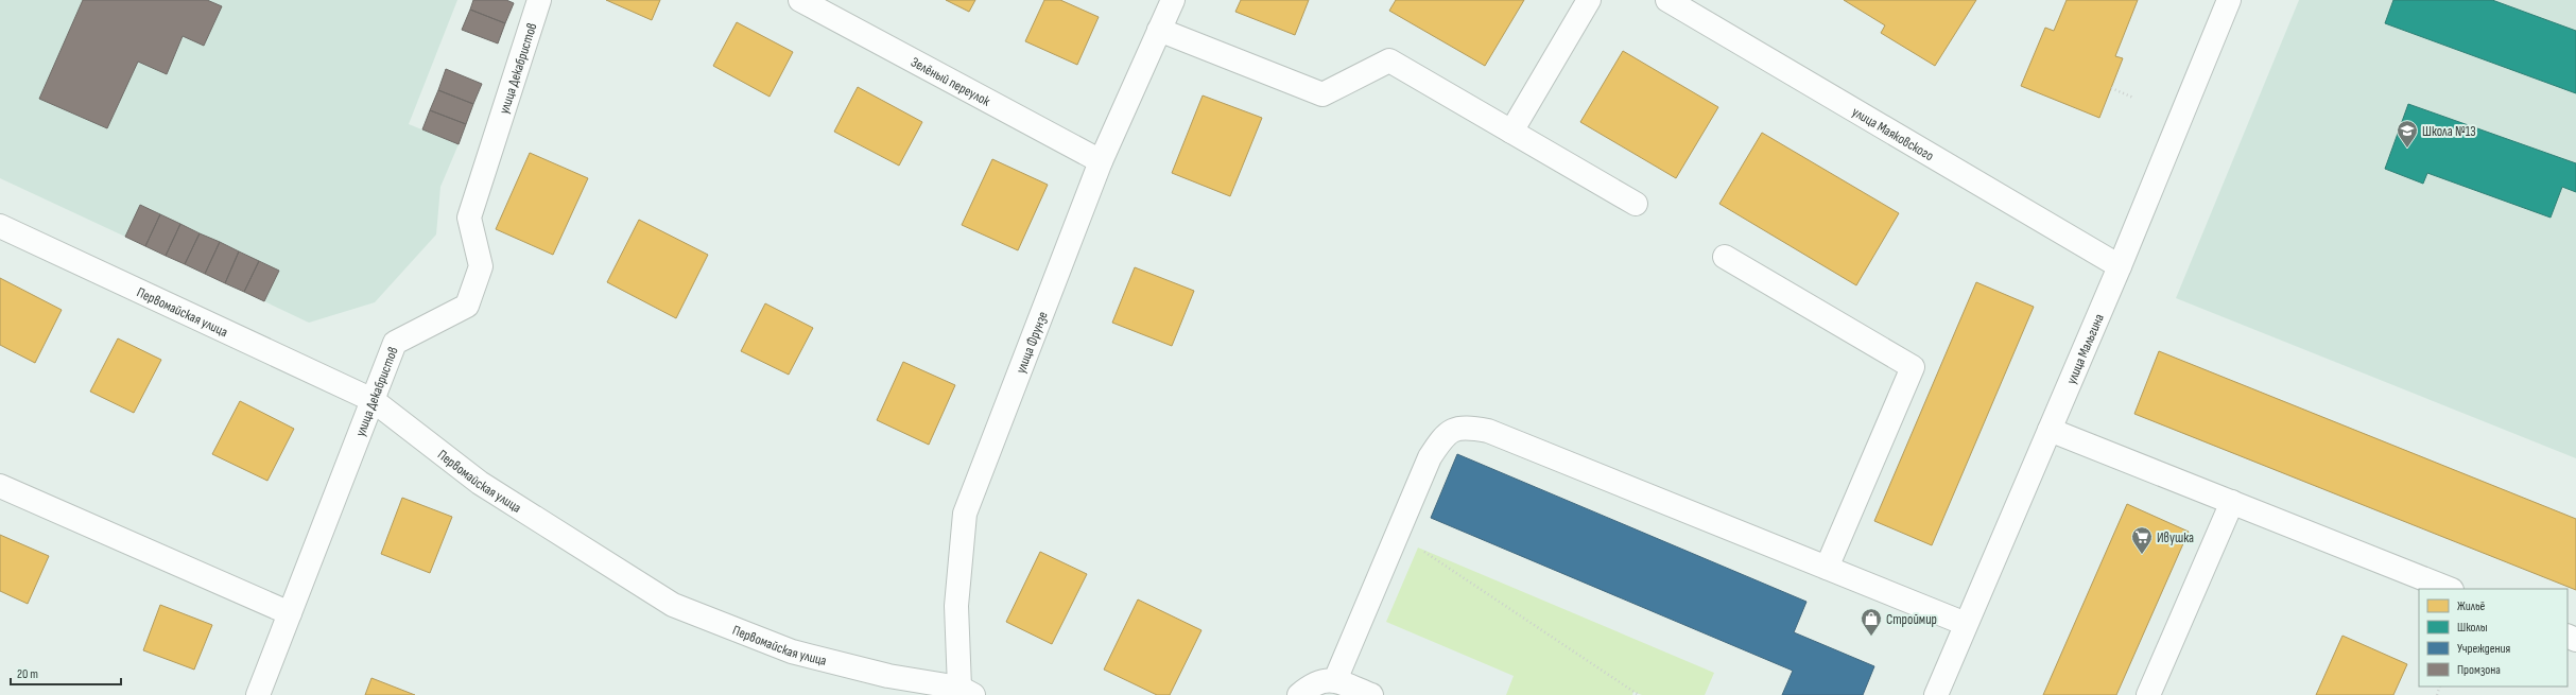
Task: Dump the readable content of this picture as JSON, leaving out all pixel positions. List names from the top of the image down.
{
  "streets": {
    "street": [
      "улица Декабристов",
      "Зелёный переулок",
      "улица Маяковского",
      "Первомайская улица",
      "улица Фрунзе",
      "улица Мальгина"
    ]
  },
  "crossings": [
    ["улица Декабристов", "Первомайская улица"],
    ["Зелёный переулок", "улица Фрунзе"],
    ["улица Маяковского", "улица Мальгина"],
    ["Первомайская улица", "улица Фрунзе"]
  ],
  "places": {
    "school or university": ["Школа №13"],
    "supermarket": ["Ивушка"],
    "shop": ["Строймир"]
  },
  "legend": [
    "Жильё",
    "Школы",
    "Учреждения",
    "Промзона"
  ],
  "scale_bar": "20 m"
}
